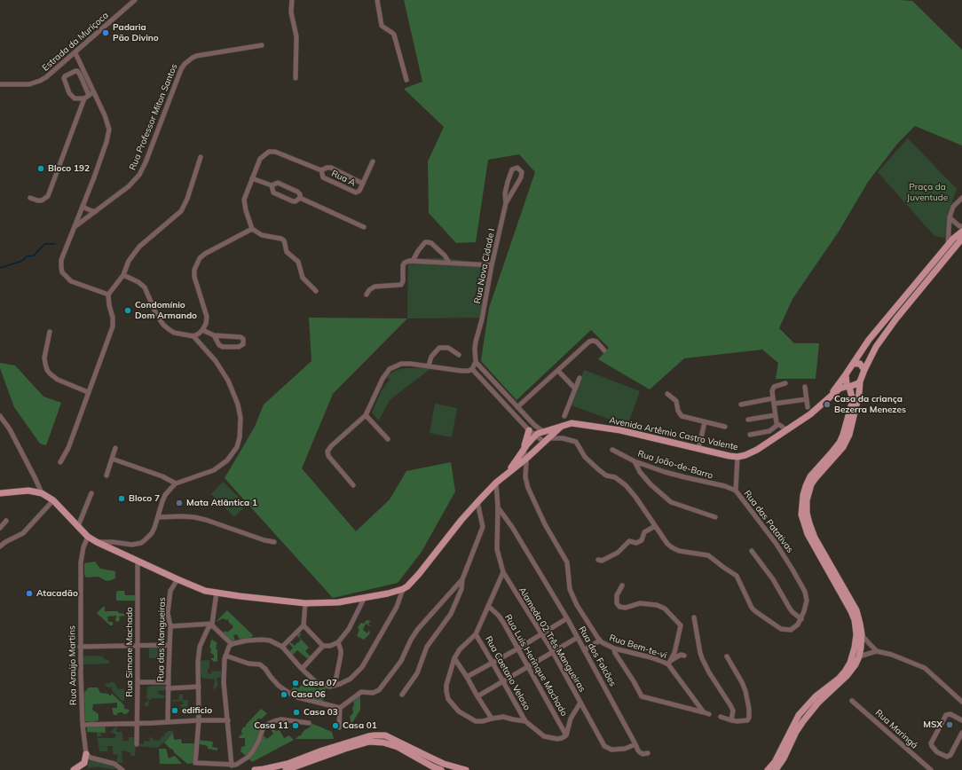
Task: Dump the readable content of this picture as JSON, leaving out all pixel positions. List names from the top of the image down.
{
  "streets": {
    "main road": ["Avenida Artêmio Castro Valente"],
    "street": [
      "Estrada da Muriçoca",
      "Rua Professor Miton Santos",
      "Rua A",
      "Rua Nova Cidade I",
      "Rua João-de-Barro",
      "Rua das Patativas",
      "Rua das Mangueiras",
      "Alameda 02 Três Mangueiras",
      "Rua Bem-te-vi",
      "Rua Simone Machado",
      "Rua dos Falcões",
      "Rua Araújo Martins",
      "Rua Luis Herinque Machado",
      "Rua Caetano Veloso",
      "Rua Maringá"
    ]
  },
  "crossings": [
    ["Avenida Artêmio Castro Valente", "Rua das Patativas"],
    ["Avenida Artêmio Castro Valente", "Alameda 02 Três Mangueiras"],
    ["Avenida Artêmio Castro Valente", "Rua Bem-te-vi"],
    ["Rua João-de-Barro", "Rua das Patativas"],
    ["Alameda 02 Três Mangueiras", "Rua dos Falcões"],
    ["Alameda 02 Três Mangueiras", "Rua Luis Herinque Machado"]
  ],
  "parks": ["Praça da Juventude"],
  "places": [
    "Padaria Pão Divino",
    "Bloco 192",
    "Condomínio Dom Armando",
    "Casa da criança Bezerra Menezes",
    "Bloco 7",
    "Mata Atlântica 1",
    "Atacadão",
    "Casa 07",
    "Casa 06",
    "edificio",
    "Casa 03",
    "MSX",
    "Casa 11",
    "Casa 01"
  ]
}
